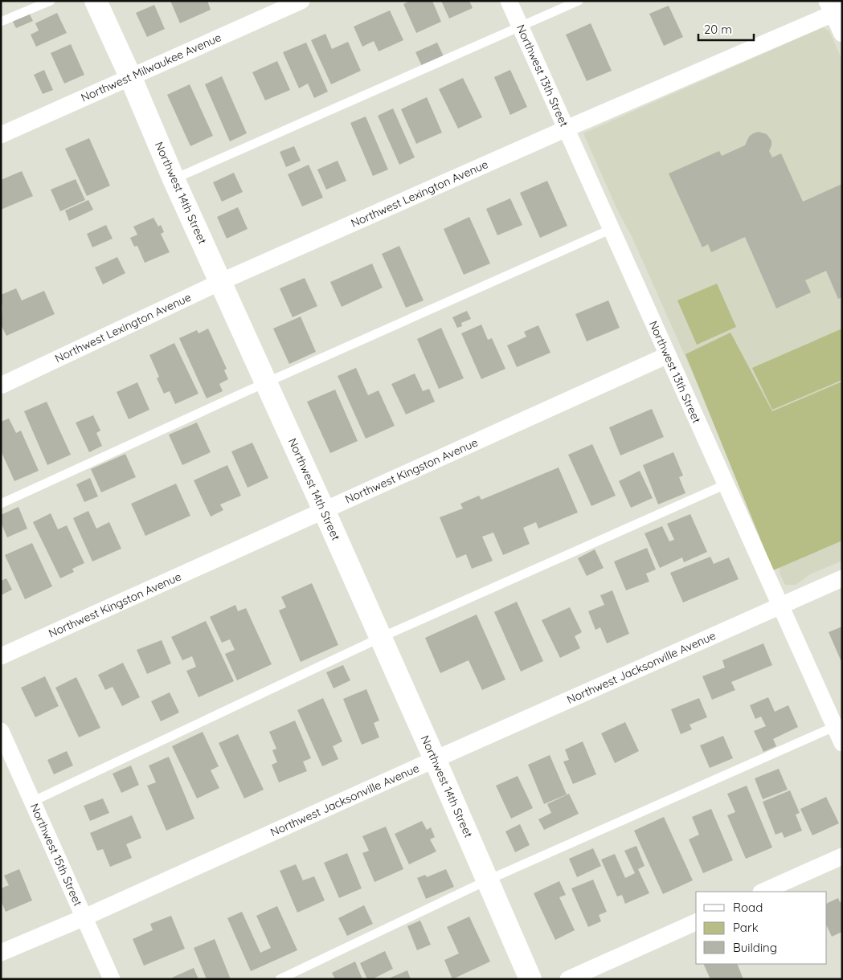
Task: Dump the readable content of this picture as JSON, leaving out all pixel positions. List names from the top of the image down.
{
  "streets": {
    "street": [
      "Northwest Milwaukee Avenue",
      "Northwest 13th Street",
      "Northwest 14th Street",
      "Northwest Lexington Avenue",
      "Northwest Kingston Avenue",
      "Northwest Jacksonville Avenue",
      "Northwest 15th Street"
    ]
  },
  "crossings": [
    ["Northwest Milwaukee Avenue", "Northwest 14th Street"],
    ["Northwest 13th Street", "Northwest Lexington Avenue"],
    ["Northwest 13th Street", "Northwest Kingston Avenue"],
    ["Northwest 13th Street", "Northwest Jacksonville Avenue"],
    ["Northwest 14th Street", "Northwest Lexington Avenue"],
    ["Northwest 14th Street", "Northwest Kingston Avenue"],
    ["Northwest 14th Street", "Northwest Jacksonville Avenue"],
    ["Northwest Jacksonville Avenue", "Northwest 15th Street"]
  ],
  "legend": ["Road", "Park", "Building"],
  "scale_bar": "20 m"
}
